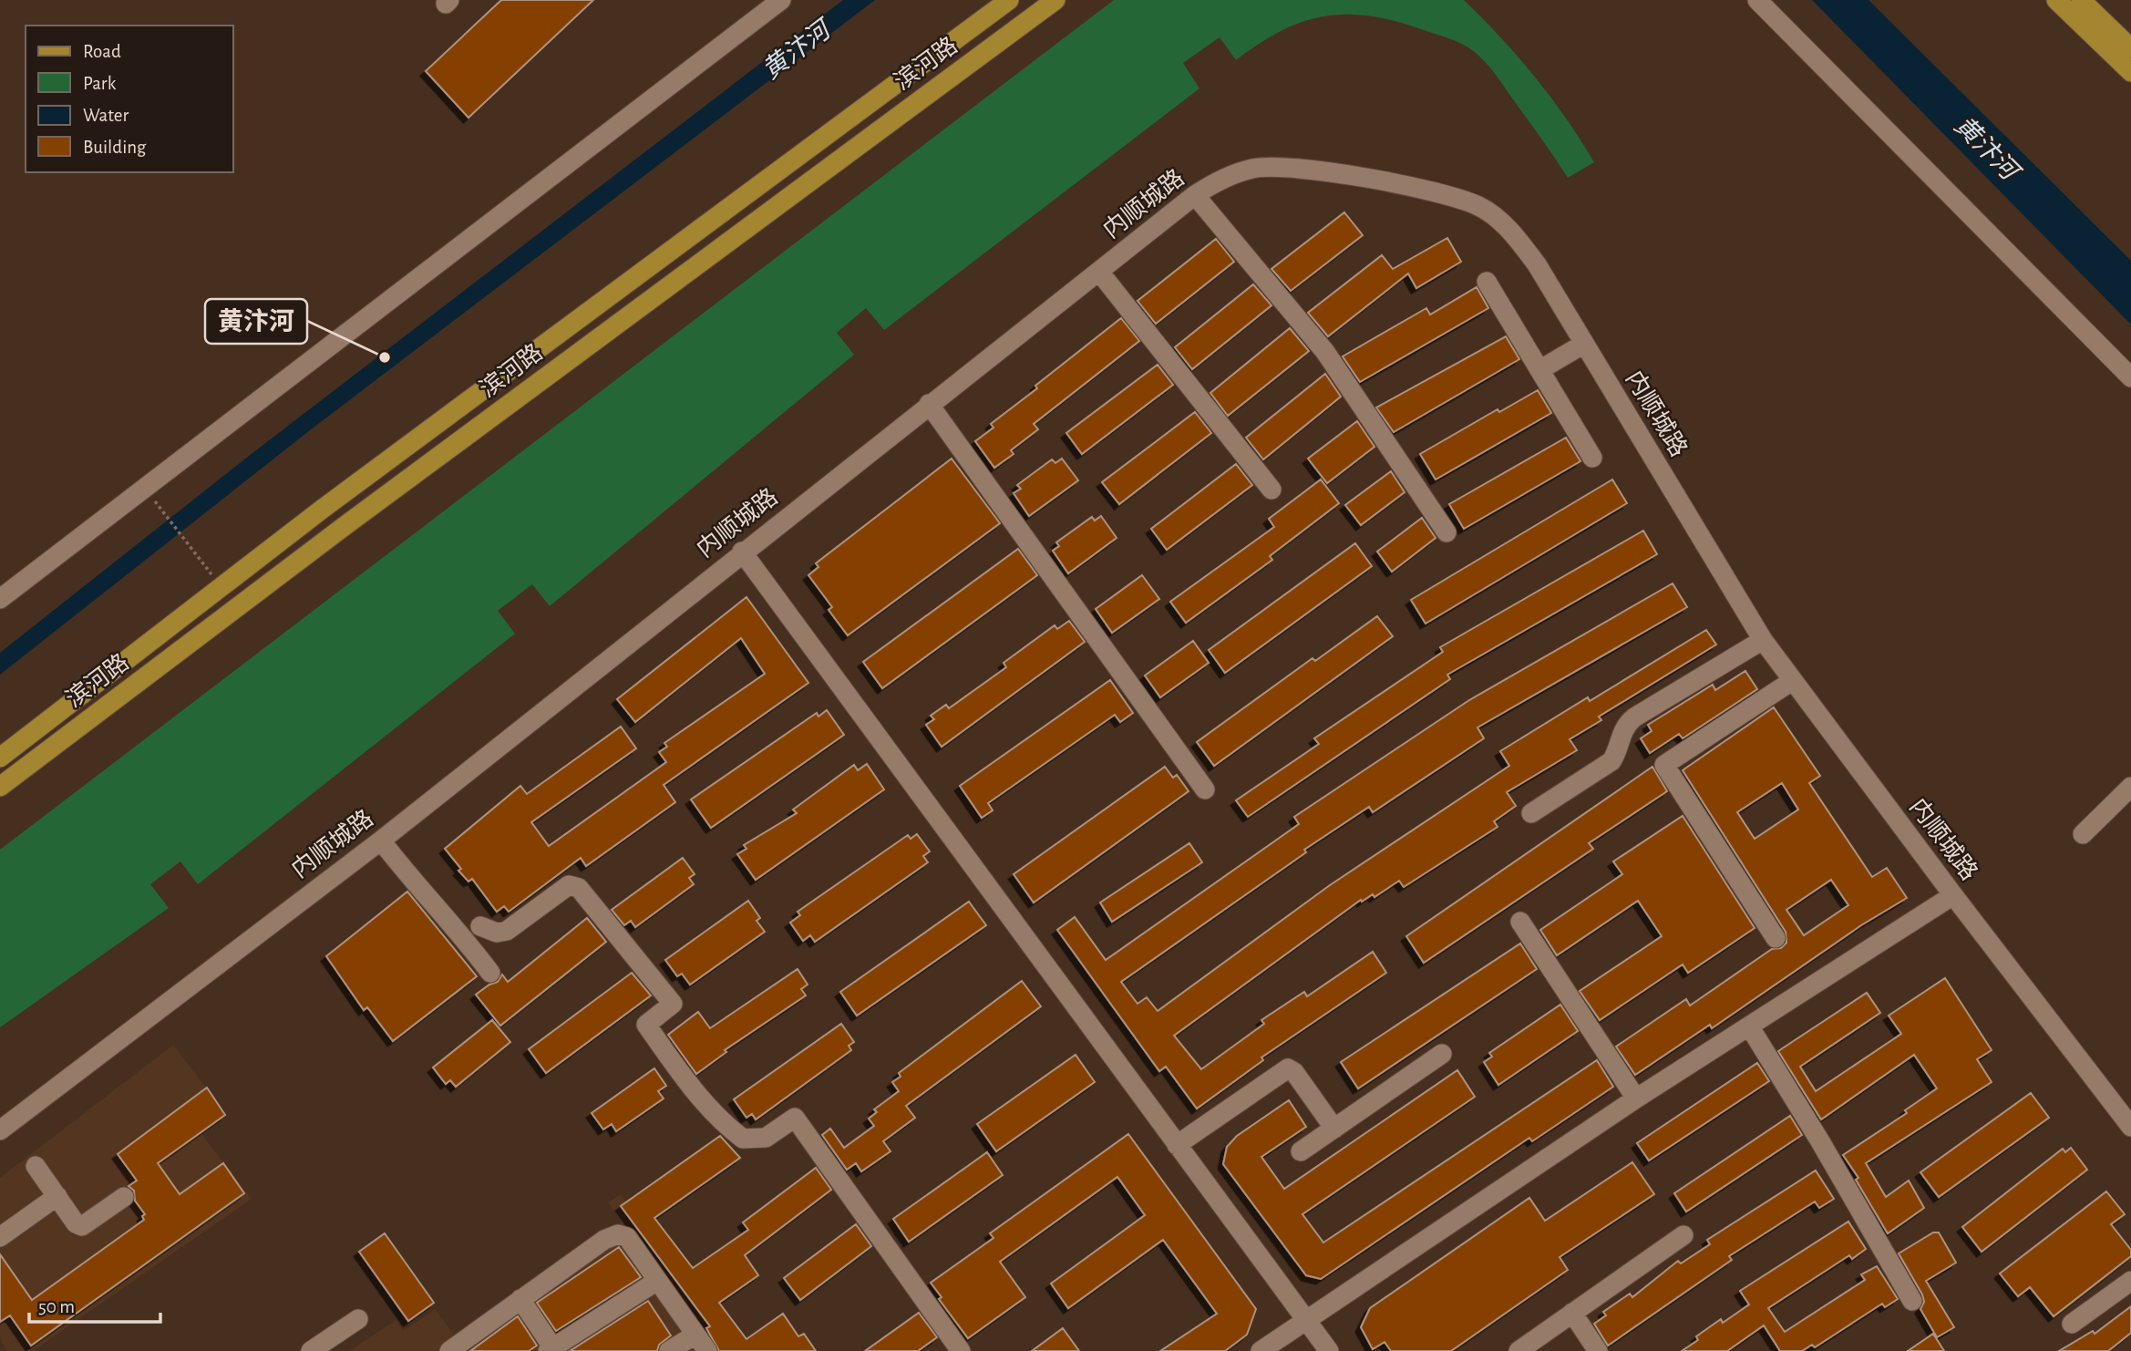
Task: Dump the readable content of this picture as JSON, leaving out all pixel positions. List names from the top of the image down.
{
  "streets": {
    "main road": ["滨河路"],
    "street": ["内顺城路"]
  },
  "water": ["黄汴河"],
  "places": ["黄汴河"],
  "legend": [
    "Road",
    "Park",
    "Water",
    "Building"
  ],
  "scale_bar": "50 m"
}
